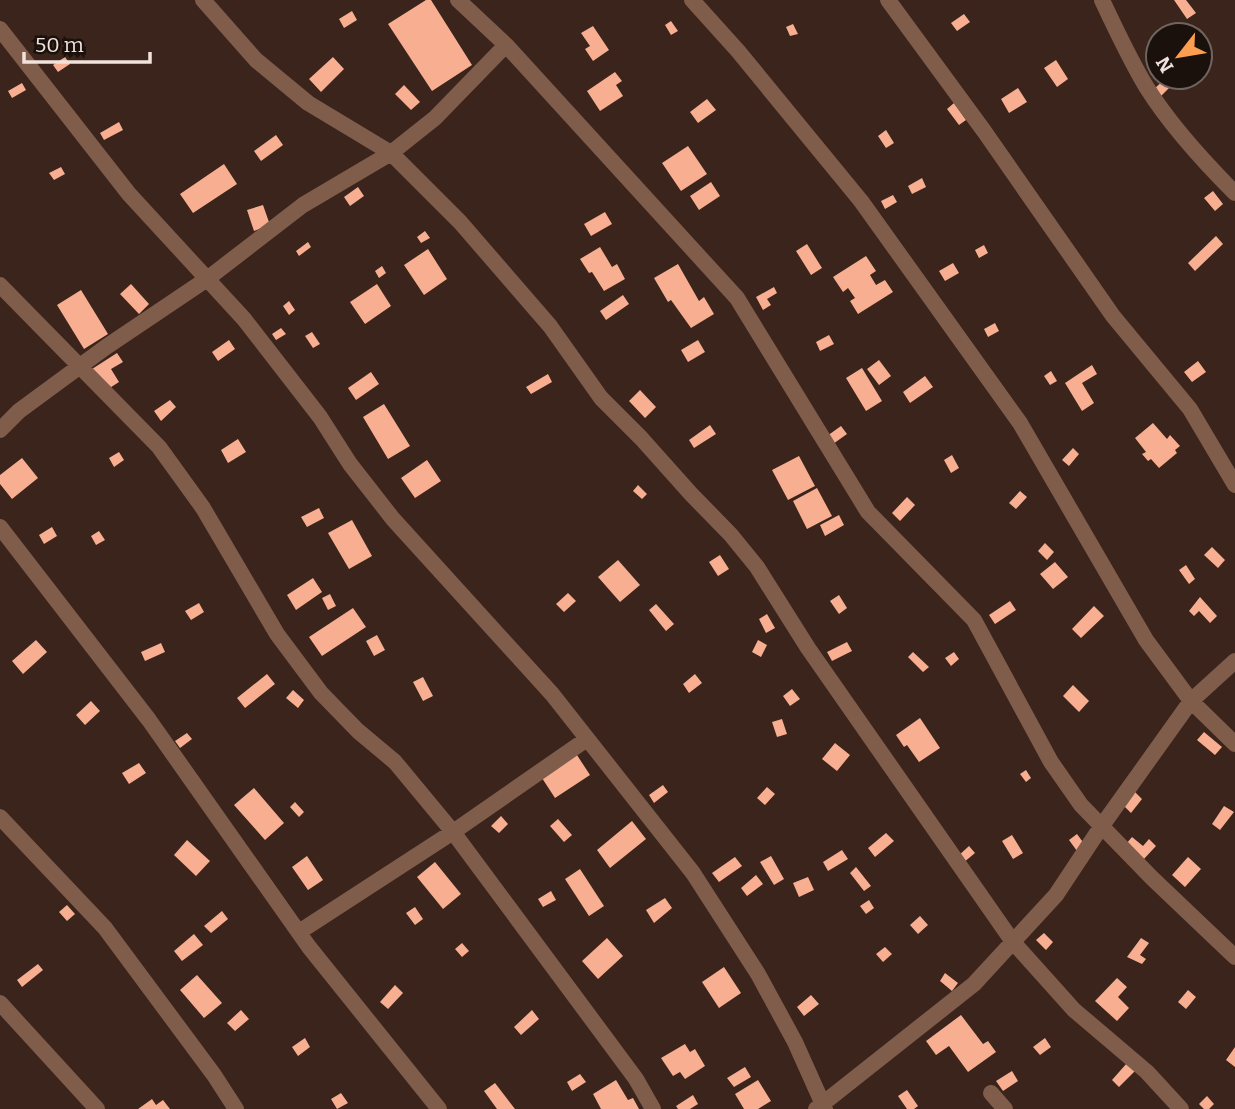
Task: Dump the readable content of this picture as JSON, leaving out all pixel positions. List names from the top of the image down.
{
  "scale_bar": "50 m",
  "north": "bottom left"
}
